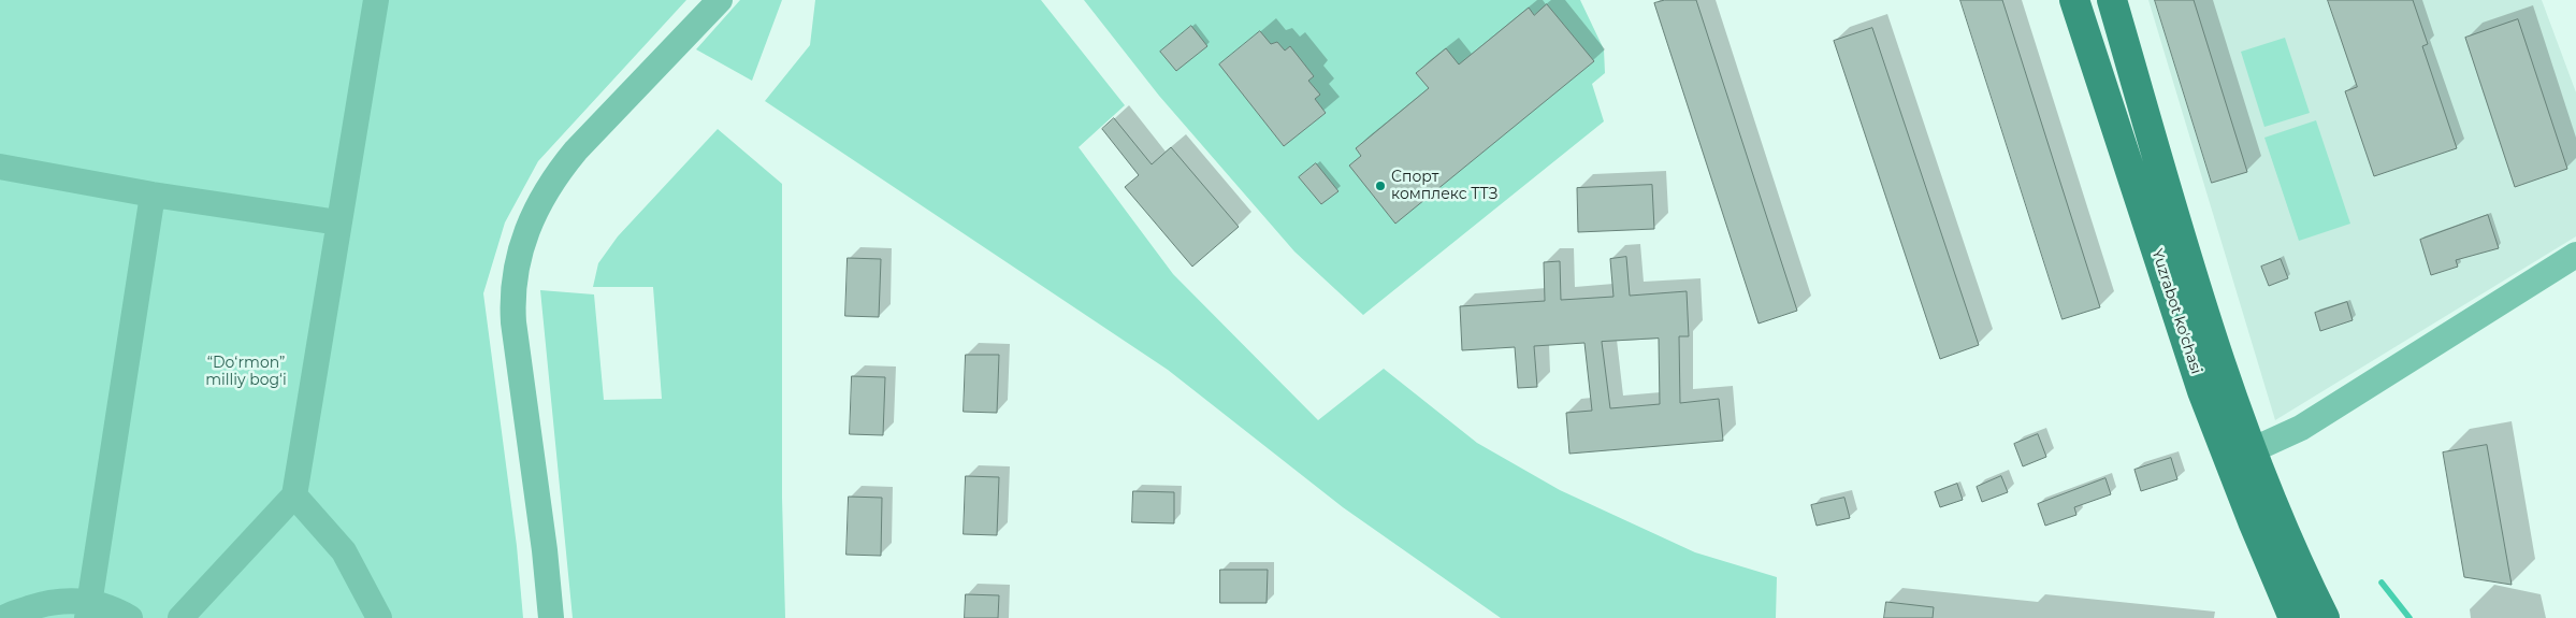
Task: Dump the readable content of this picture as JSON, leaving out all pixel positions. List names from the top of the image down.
{
  "streets": {
    "main road": ["Yuzrabot ko'chasi"]
  },
  "parks": ["“Do‘rmon” milliy bog‘i"],
  "places": ["Спорт комплекс ТТЗ"]
}
